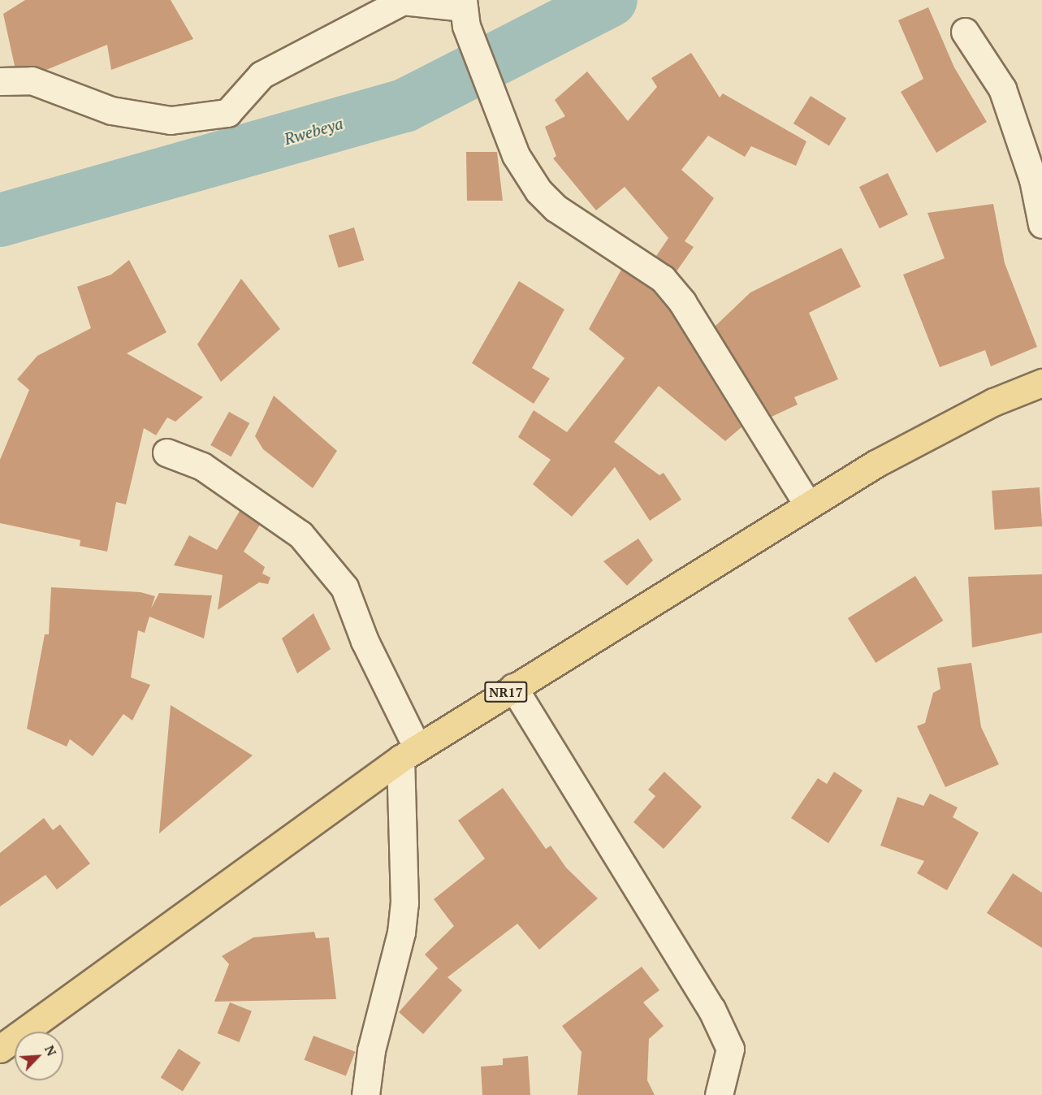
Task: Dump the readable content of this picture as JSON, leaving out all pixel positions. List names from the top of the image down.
{
  "streets": {
    "main road": ["NR17"]
  },
  "water": ["Rwebeya"],
  "north": "top right"
}
